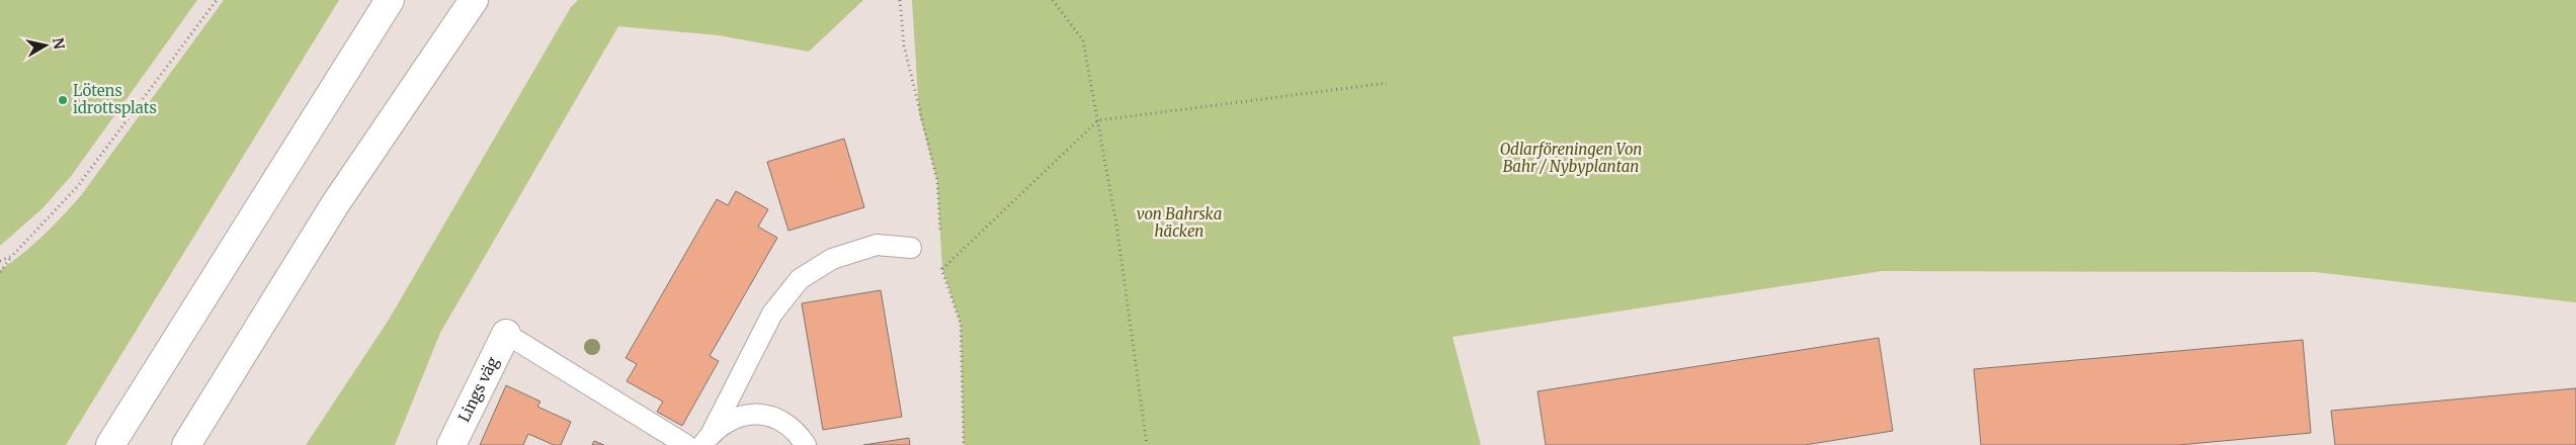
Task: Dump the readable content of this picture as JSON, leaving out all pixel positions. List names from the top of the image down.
{
  "streets": {
    "main road": ["Lings väg"]
  },
  "parks": ["Odlarföreningen Von Bahr / Nybyplantan", "von Bahrska häcken"],
  "places": ["Lötens idrottsplats"],
  "north": "right"
}
